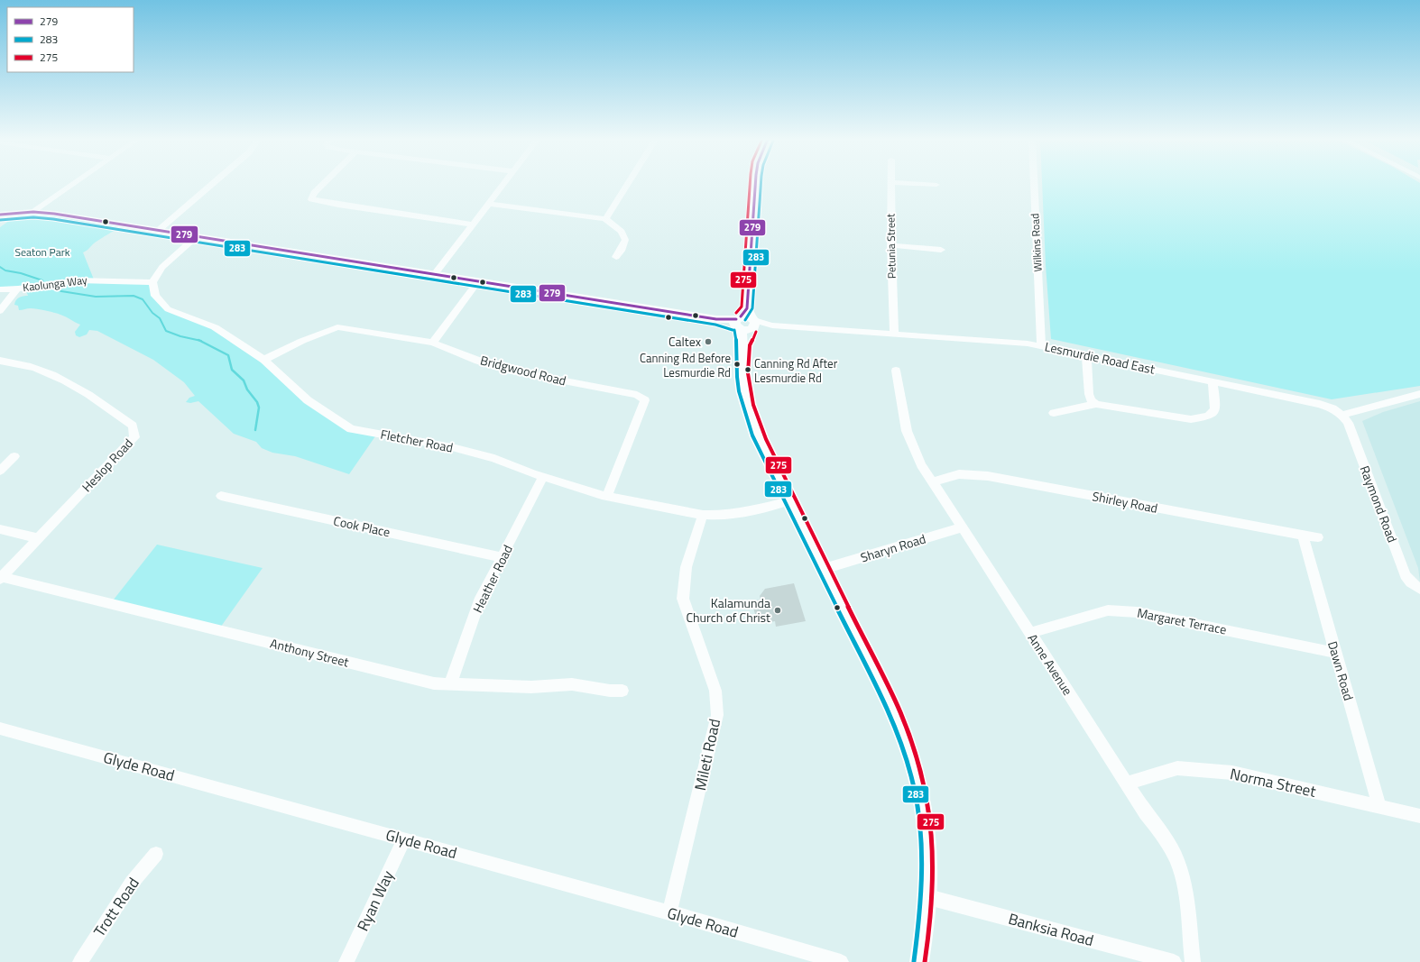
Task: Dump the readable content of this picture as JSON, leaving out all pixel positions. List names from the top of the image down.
{
  "streets": {
    "street": [
      "Wilkins Road",
      "Petunia Street",
      "Kaolunga Way",
      "Lesmurdie Road East",
      "Bridgwood Road",
      "Fletcher Road",
      "Heslop Road",
      "Shirley Road",
      "Raymond Road",
      "Cook Place",
      "Sharyn Road",
      "Heather Road",
      "Margaret Terrace",
      "Anthony Street",
      "Anne Avenue",
      "Dawn Road",
      "Mileti Road",
      "Glyde Road",
      "Norma Street",
      "Ryan Way",
      "Trott Road",
      "Banksia Road"
    ]
  },
  "crossings": [
    ["Wilkins Road", "Lesmurdie Road East"],
    ["Petunia Street", "Lesmurdie Road East"],
    ["Kaolunga Way", "Fletcher Road"],
    ["Lesmurdie Road East", "Raymond Road"],
    ["Bridgwood Road", "Fletcher Road"],
    ["Fletcher Road", "Heather Road"],
    ["Fletcher Road", "Mileti Road"],
    ["Heslop Road", "Anthony Street"],
    ["Shirley Road", "Anne Avenue"],
    ["Shirley Road", "Dawn Road"],
    ["Cook Place", "Heather Road"],
    ["Sharyn Road", "Anne Avenue"],
    ["Heather Road", "Anthony Street"],
    ["Margaret Terrace", "Anne Avenue"],
    ["Margaret Terrace", "Dawn Road"],
    ["Anne Avenue", "Norma Street"],
    ["Dawn Road", "Norma Street"],
    ["Mileti Road", "Glyde Road"],
    ["Glyde Road", "Ryan Way"]
  ],
  "parks": ["Seaton Park"],
  "places": [
    "Caltex",
    "Canning Rd Before Lesmurdie Rd",
    "Canning Rd After Lesmurdie Rd",
    "Kalamunda Church of Christ"
  ],
  "lines": ["transit line 279", "transit line 283", "transit line 275"],
  "legend": ["279", "283", "275"]
}
